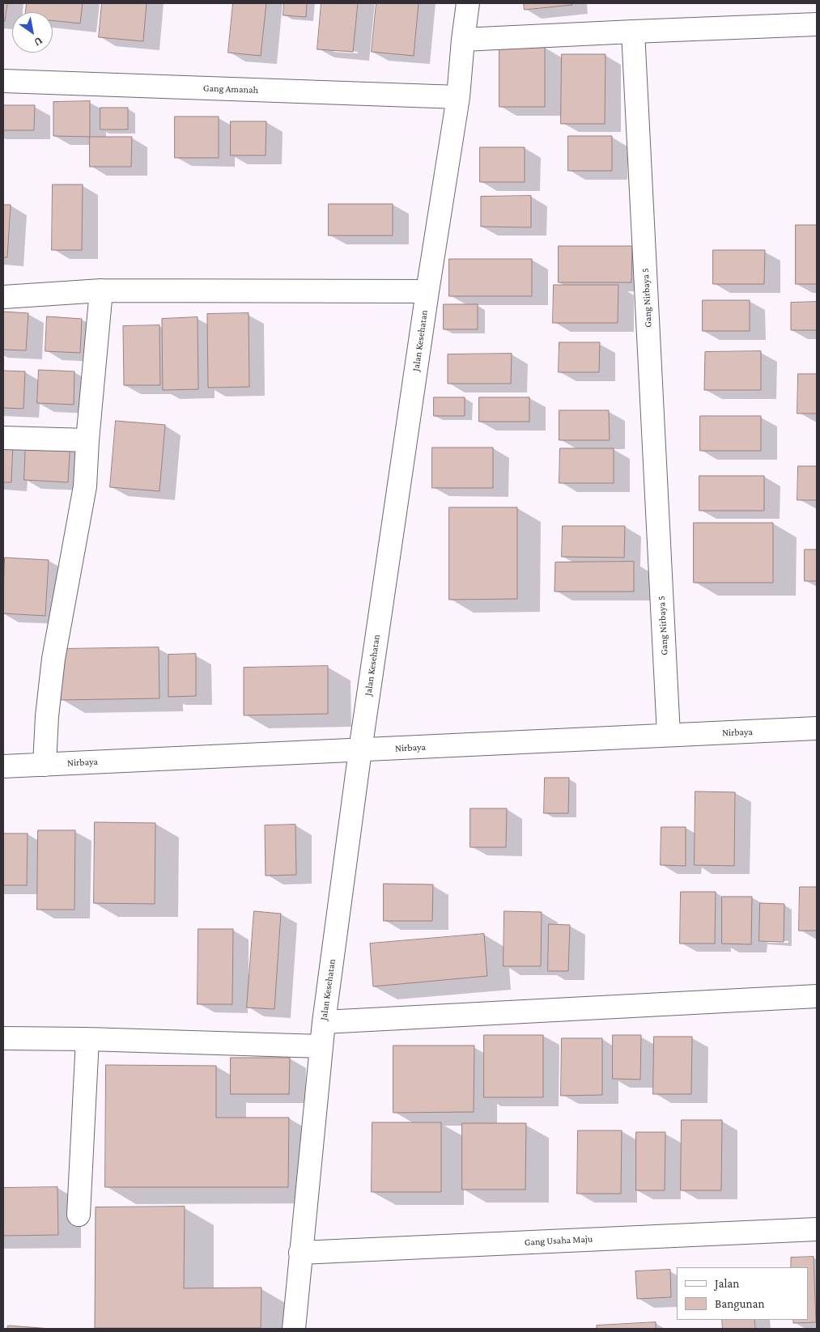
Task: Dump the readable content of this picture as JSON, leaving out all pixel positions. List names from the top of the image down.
{
  "streets": {
    "street": [
      "Gang Amanah",
      "Gang Nirbaya 5",
      "Jalan Kesehatan",
      "Nirbaya",
      "Gang Usaha Maju"
    ]
  },
  "crossings": [
    ["Gang Amanah", "Jalan Kesehatan"],
    ["Gang Nirbaya 5", "Nirbaya"],
    ["Jalan Kesehatan", "Nirbaya"],
    ["Jalan Kesehatan", "Gang Usaha Maju"]
  ],
  "legend": ["Jalan", "Bangunan"],
  "north": "bottom right"
}
